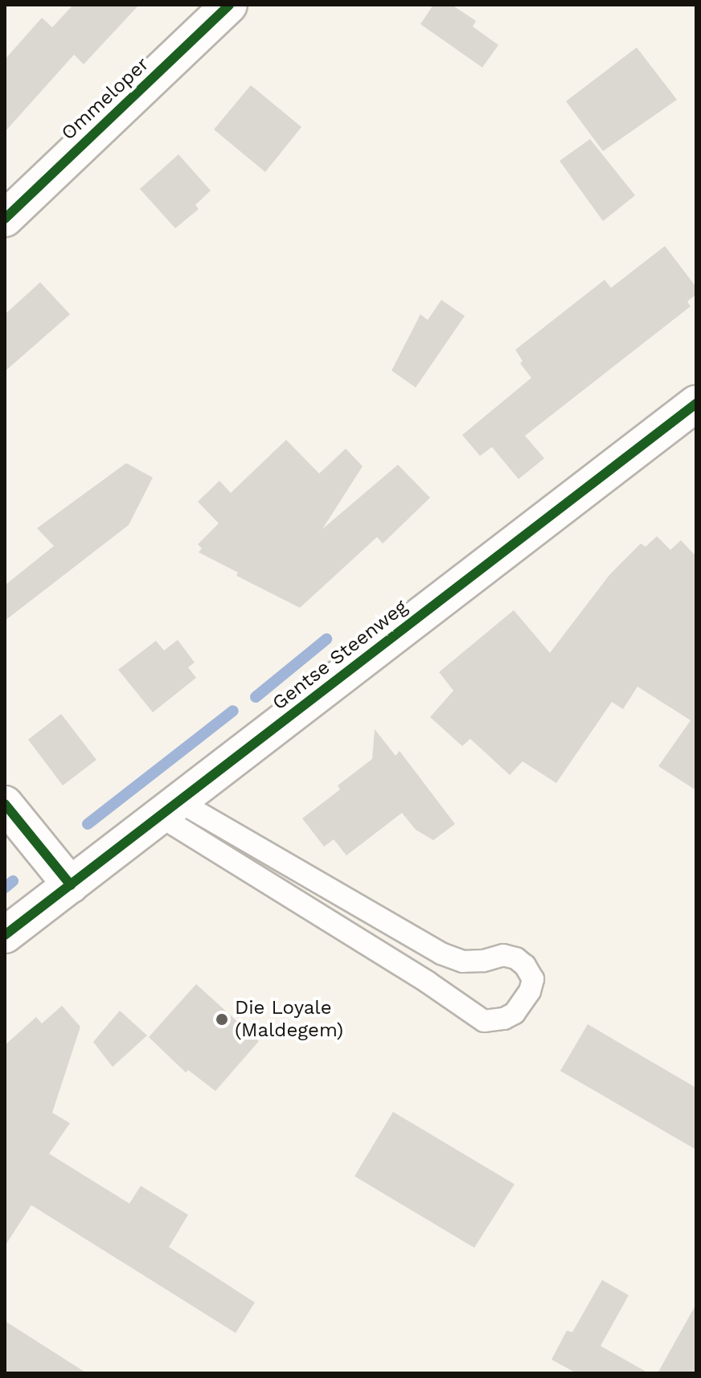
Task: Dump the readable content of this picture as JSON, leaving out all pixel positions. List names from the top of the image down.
{
  "streets": {
    "street": ["Ommeloper", "Gentse Steenweg"]
  },
  "places": ["Die Loyale (Maldegem)"]
}
